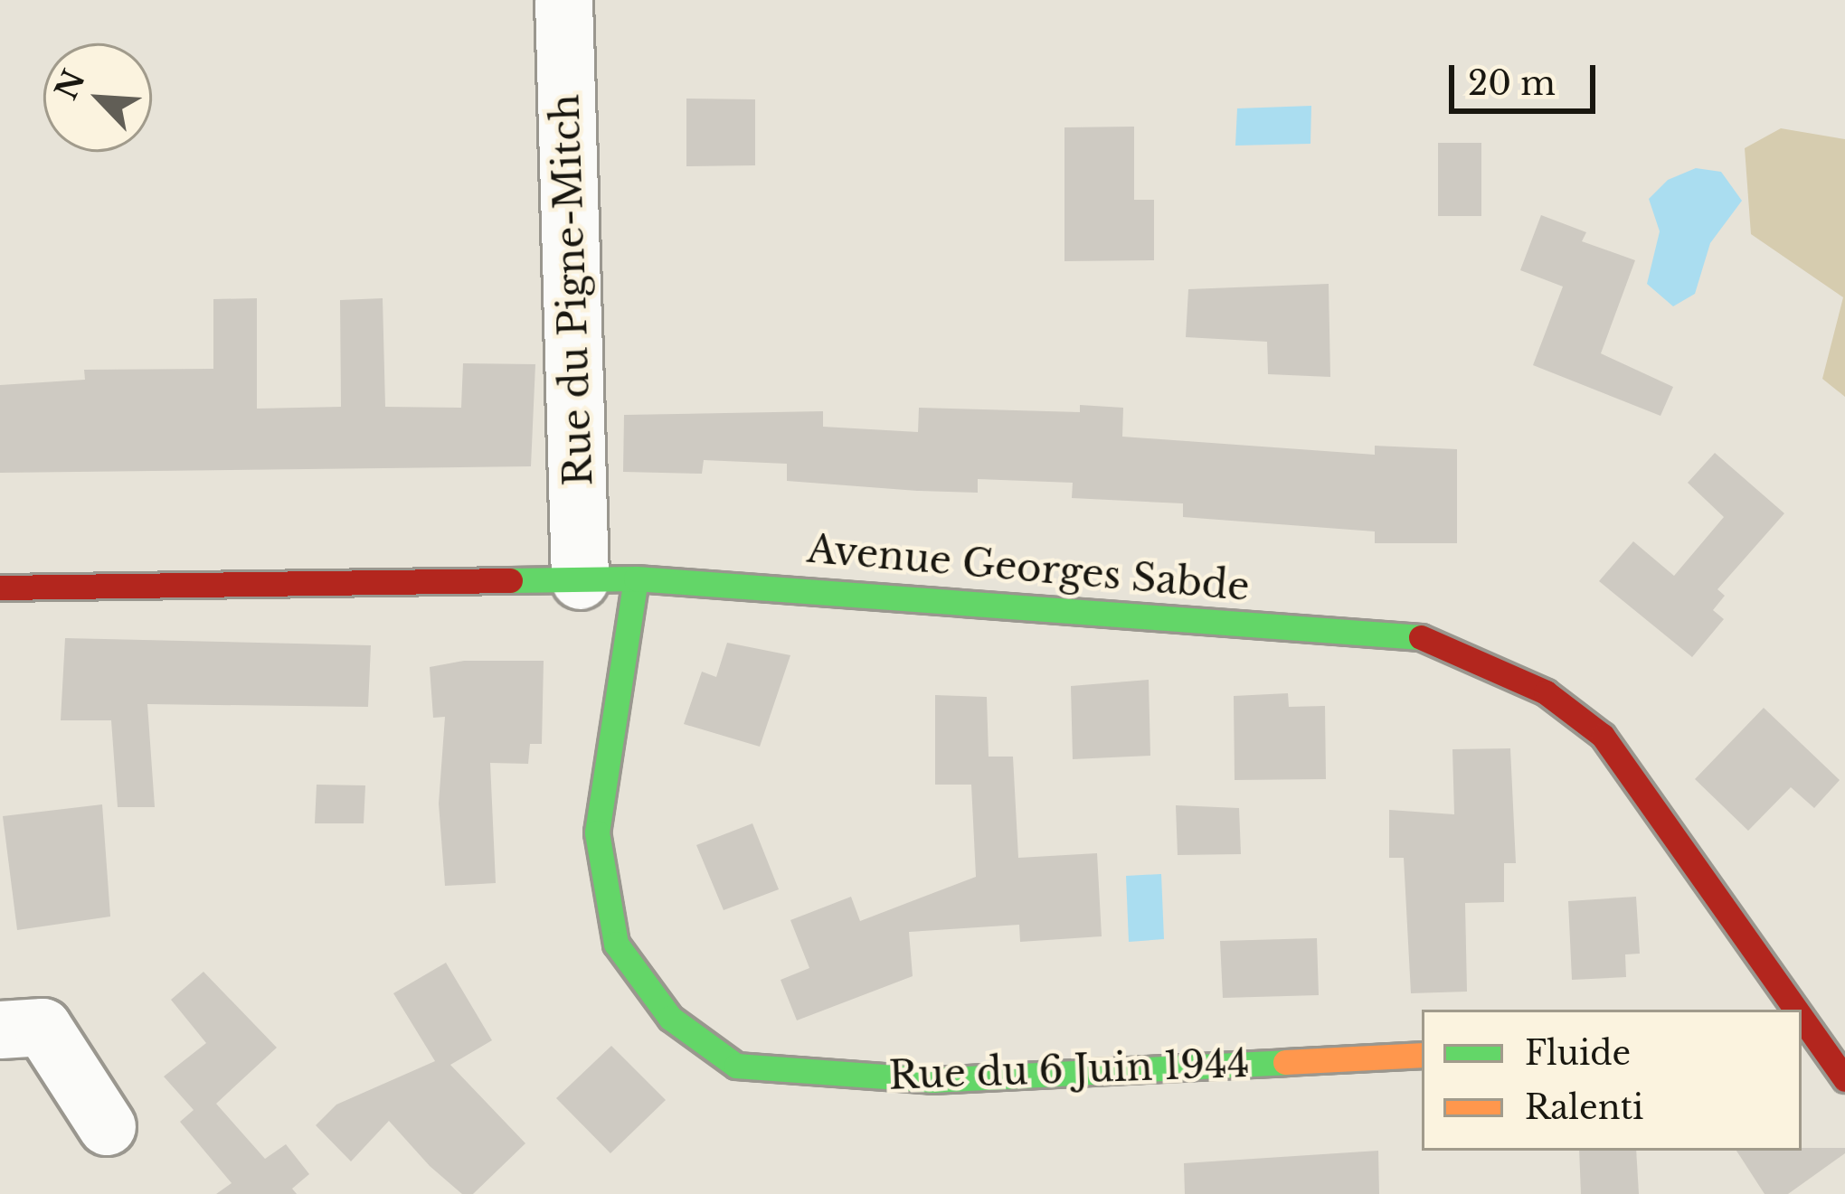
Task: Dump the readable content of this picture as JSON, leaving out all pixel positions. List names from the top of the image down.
{
  "streets": {
    "street": ["Rue du Pigne-Mitch", "Avenue Georges Sabde", "Rue du 6 Juin 1944"]
  },
  "crossings": [
    ["Rue du Pigne-Mitch", "Avenue Georges Sabde"],
    ["Avenue Georges Sabde", "Rue du 6 Juin 1944"]
  ],
  "legend": ["Fluide", "Ralenti"],
  "scale_bar": "20 m",
  "north": "top left"
}
